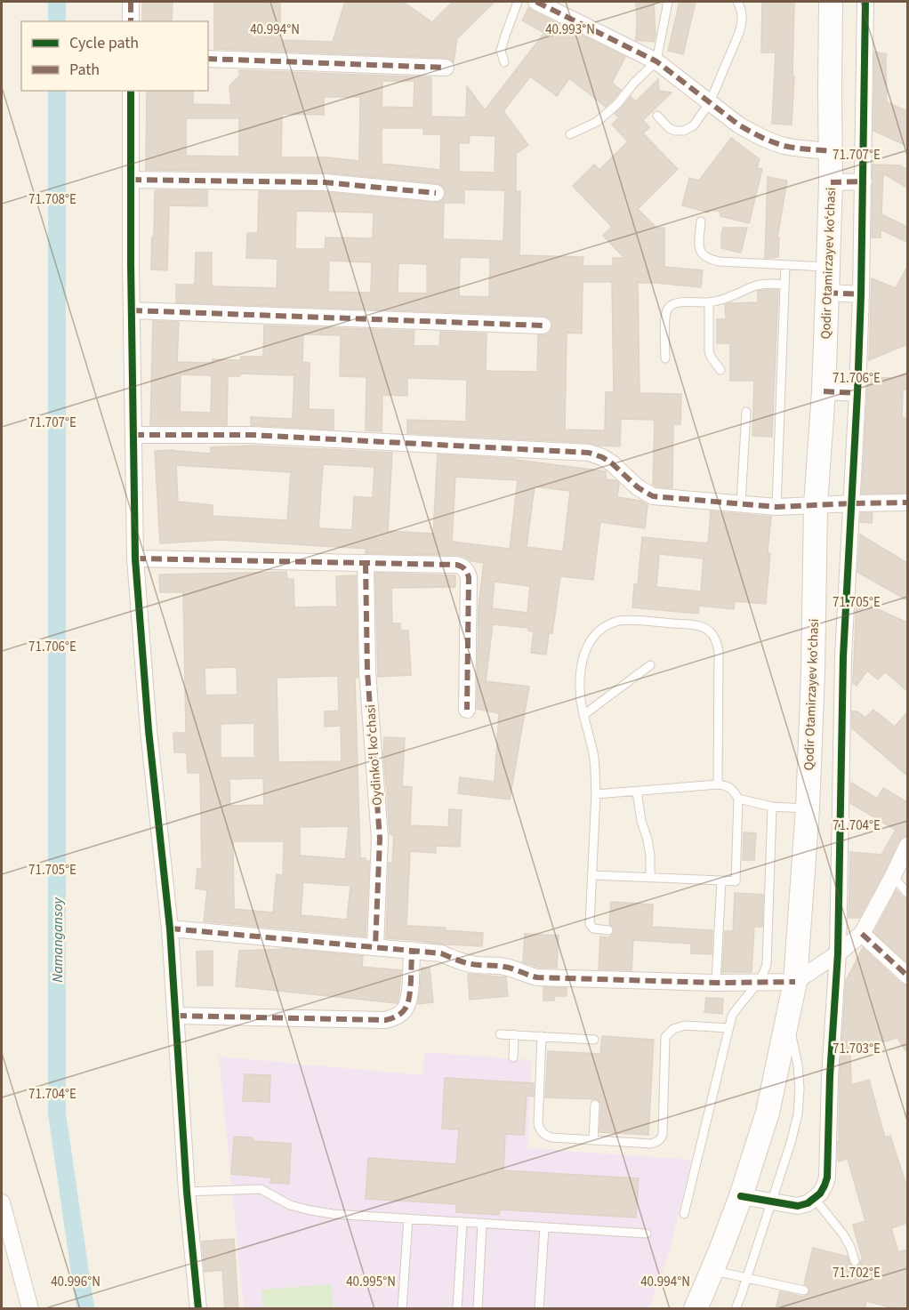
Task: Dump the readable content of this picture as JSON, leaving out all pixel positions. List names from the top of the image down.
{
  "streets": {
    "main road": ["Qodir Otamirzayev koʻchasi"],
    "street": ["Oydinkoʻl koʻchasi"]
  },
  "water": ["Namangansoy"],
  "legend": ["Cycle path", "Path"],
  "coordinates": [
    "40.994°N",
    "40.993°N",
    "71.707°E",
    "71.708°E",
    "71.706°E",
    "71.705°E",
    "71.704°E",
    "71.703°E",
    "71.702°E",
    "40.996°N",
    "40.995°N"
  ]
}
